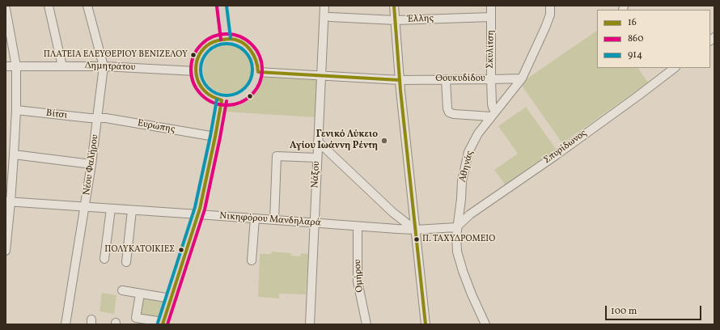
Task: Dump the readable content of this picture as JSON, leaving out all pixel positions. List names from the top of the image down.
{
  "streets": {
    "street": [
      "Έλλης",
      "Σκυλίτση",
      "Δημητράτου",
      "Θουκυδίδου",
      "Βίτσι",
      "Ευρώπης",
      "Σπυρίδωνος",
      "Νέου Φαλήρου",
      "Αθηνάς",
      "Νάξου",
      "Νικηφόρου Μανδηλαρά",
      "Ομήρου"
    ]
  },
  "crossings": [
    ["Έλλης", "Σκυλίτση"],
    ["Σκυλίτση", "Θουκυδίδου"],
    ["Σκυλίτση", "Αθηνάς"],
    ["Δημητράτου", "Νέου Φαλήρου"],
    ["Θουκυδίδου", "Αθηνάς"],
    ["Βίτσι", "Ευρώπης"],
    ["Βίτσι", "Νέου Φαλήρου"],
    ["Ευρώπης", "Νέου Φαλήρου"],
    ["Σπυρίδωνος", "Αθηνάς"],
    ["Σπυρίδωνος", "Νικηφόρου Μανδηλαρά"],
    ["Νέου Φαλήρου", "Νικηφόρου Μανδηλαρά"],
    ["Αθηνάς", "Νικηφόρου Μανδηλαρά"],
    ["Νάξου", "Νικηφόρου Μανδηλαρά"],
    ["Νικηφόρου Μανδηλαρά", "Ομήρου"]
  ],
  "places": [
    "ΠΛΑΤΕΙΑ ΕΛΕΥΘΕΡΙΟΥ ΒΕΝΙΖΕΛΟΥ",
    "Γενικό Λύκειο Αγίου Ιωάννη Ρέντη",
    "Π. ΤΑΧΥΔΡΟΜΕΙΟ",
    "ΠΟΛΥΚΑΤΟΙΚΙΕΣ"
  ],
  "lines": ["transit line 16", "transit line 914", "transit line 860"],
  "legend": ["16", "860", "914"],
  "scale_bar": "100 m"
}
